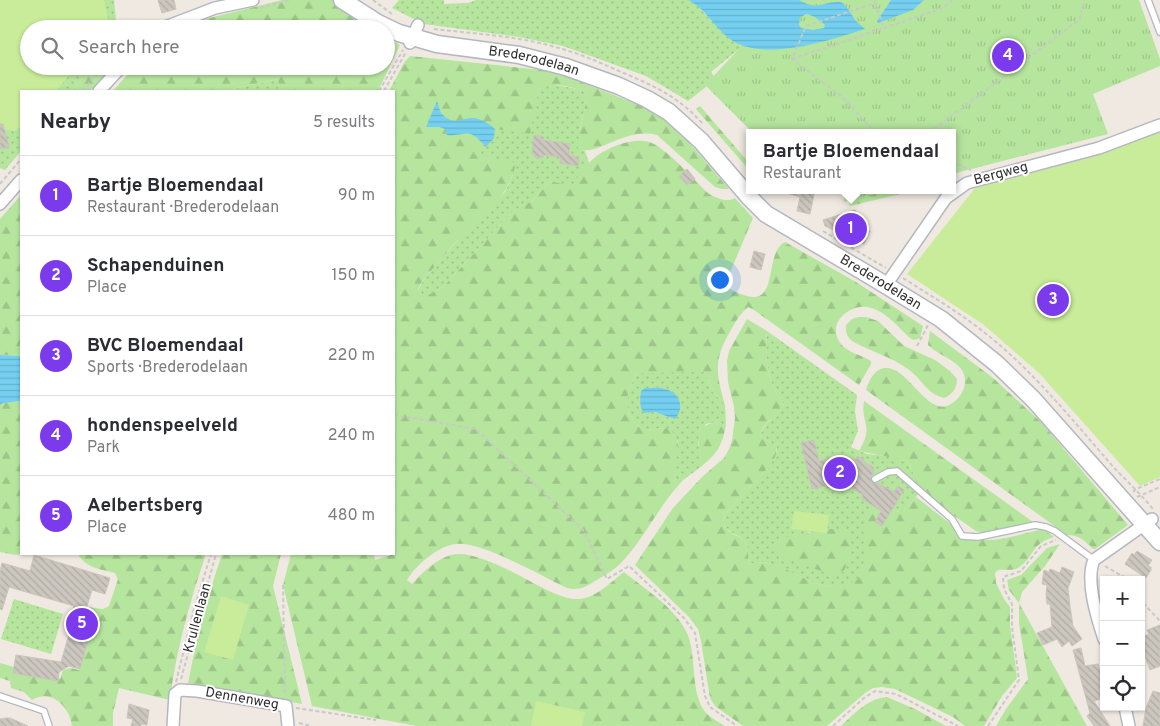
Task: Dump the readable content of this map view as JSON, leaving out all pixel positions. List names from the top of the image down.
{
  "streets": {
    "street": ["Brederodelaan", "Bergweg", "Dennenweg"],
    "path": ["Krullenlaan"]
  },
  "crossings": [
    ["Brederodelaan", "Bergweg"],
    ["Krullenlaan", "Dennenweg"]
  ],
  "page": {
    "search": "Search here",
    "pins": [
      "4",
      "1",
      "3",
      "2",
      "5"
    ],
    "heading": ["Nearby", "5 results"],
    "popup": ["Bartje Bloemendaal", "Restaurant"],
    "list": [
      {
        "mark": "1",
        "name": "Bartje Bloemendaal",
        "note": "Restaurant · Brederodelaan",
        "value": "90 m"
      },
      {
        "mark": "2",
        "name": "Schapenduinen",
        "note": "Place",
        "value": "150 m"
      },
      {
        "mark": "3",
        "name": "BVC Bloemendaal",
        "note": "Sports · Brederodelaan",
        "value": "220 m"
      },
      {
        "mark": "4",
        "name": "hondenspeelveld",
        "note": "Park",
        "value": "240 m"
      },
      {
        "mark": "5",
        "name": "Aelbertsberg",
        "note": "Place",
        "value": "480 m"
      }
    ],
    "map_buttons": ["+", "−"]
  }
}
